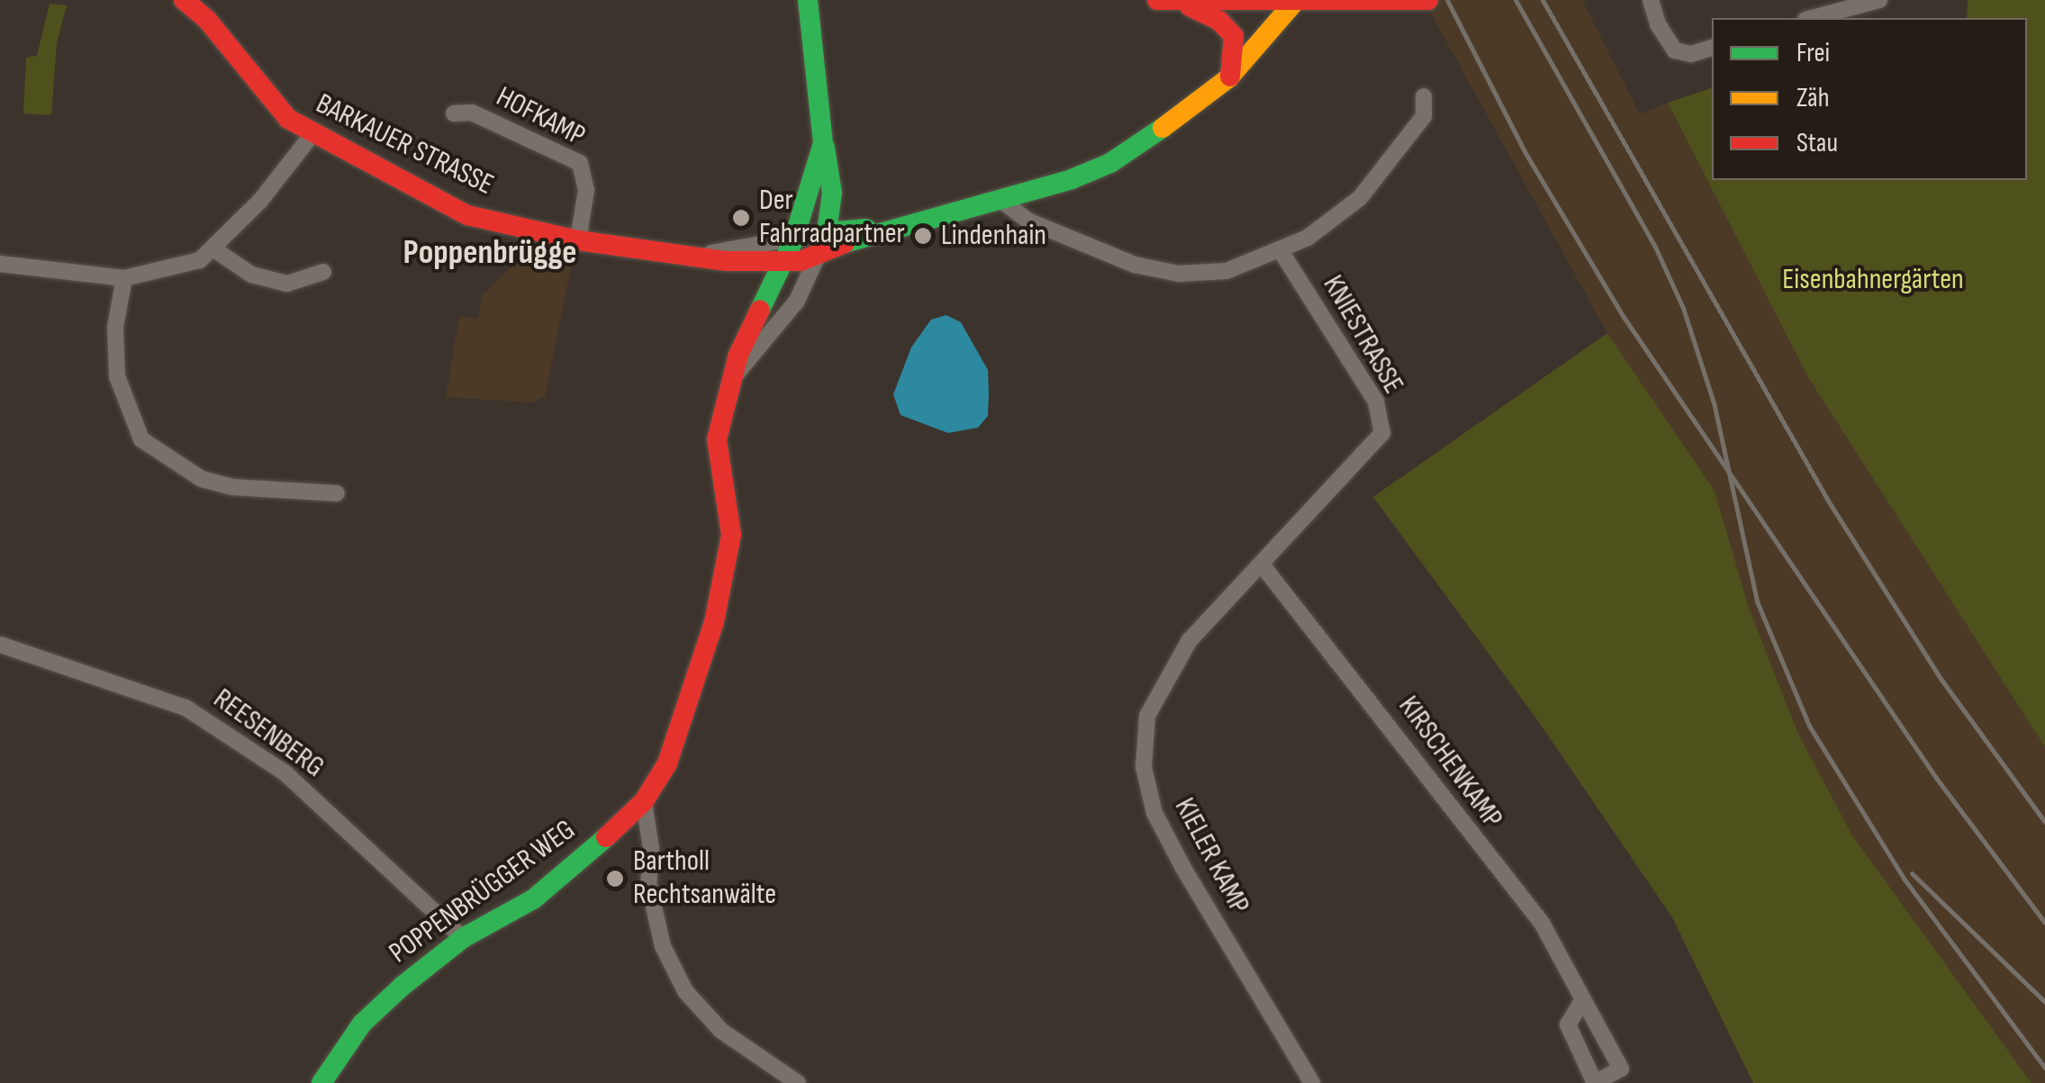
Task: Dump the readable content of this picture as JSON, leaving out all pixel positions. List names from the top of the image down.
{
  "streets": {
    "street": [
      "HOFKAMP",
      "BARKAUER STRASSE",
      "KNIESTRASSE",
      "REESENBERG",
      "KIRSCHENKAMP",
      "KIELER KAMP",
      "POPPENBRÜGGER WEG"
    ]
  },
  "crossings": [
    ["HOFKAMP", "BARKAUER STRASSE"],
    ["BARKAUER STRASSE", "POPPENBRÜGGER WEG"],
    ["KNIESTRASSE", "KIRSCHENKAMP"],
    ["KNIESTRASSE", "KIELER KAMP"],
    ["REESENBERG", "POPPENBRÜGGER WEG"],
    ["KIRSCHENKAMP", "KIELER KAMP"]
  ],
  "districts": ["Poppenbrügge"],
  "parks": ["Eisenbahnergärten"],
  "places": ["Der Fahrradpartner", "Lindenhain", "Bartholl Rechtsanwälte"],
  "legend": ["Frei", "Zäh", "Stau"]
}
